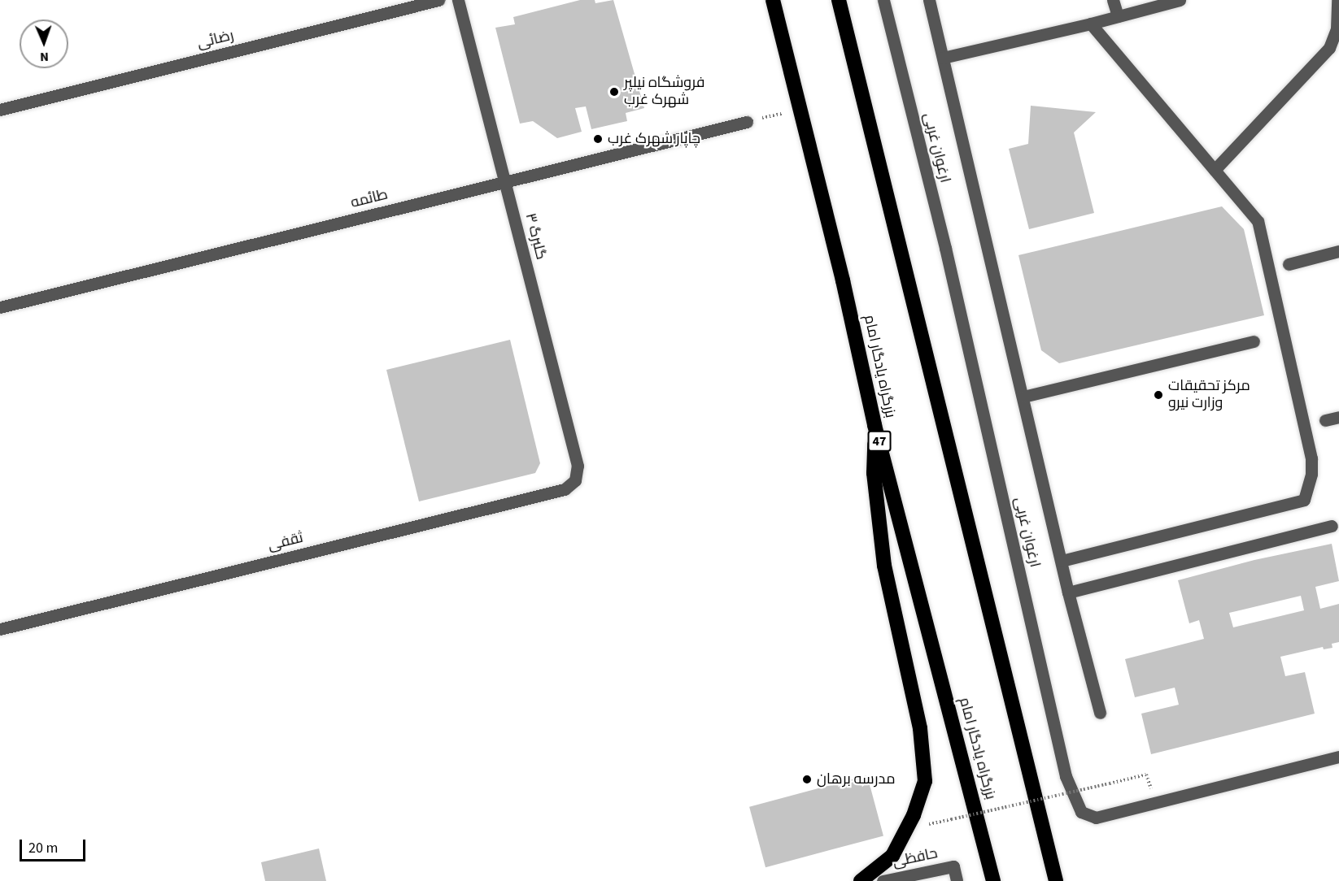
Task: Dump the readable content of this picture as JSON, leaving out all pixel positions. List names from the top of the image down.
{
  "streets": {
    "highway": ["بزرگراه یادگار امام", "47"],
    "street": [
      "رضائی",
      "ارغوان غربی",
      "طائمه",
      "گلبرگ ۳",
      "ثقفی",
      "حافظی"
    ]
  },
  "crossings": [
    ["طائمه", "گلبرگ ۳"],
    ["گلبرگ ۳", "ثقفی"]
  ],
  "places": [
    "فروشگاه نیلپر شهرک غرب",
    "چاپار شهرک غرب",
    "مرکز تحقیقات وزارت نیرو",
    "مدرسه برهان"
  ],
  "scale_bar": "20 m",
  "north": "bottom"
}
